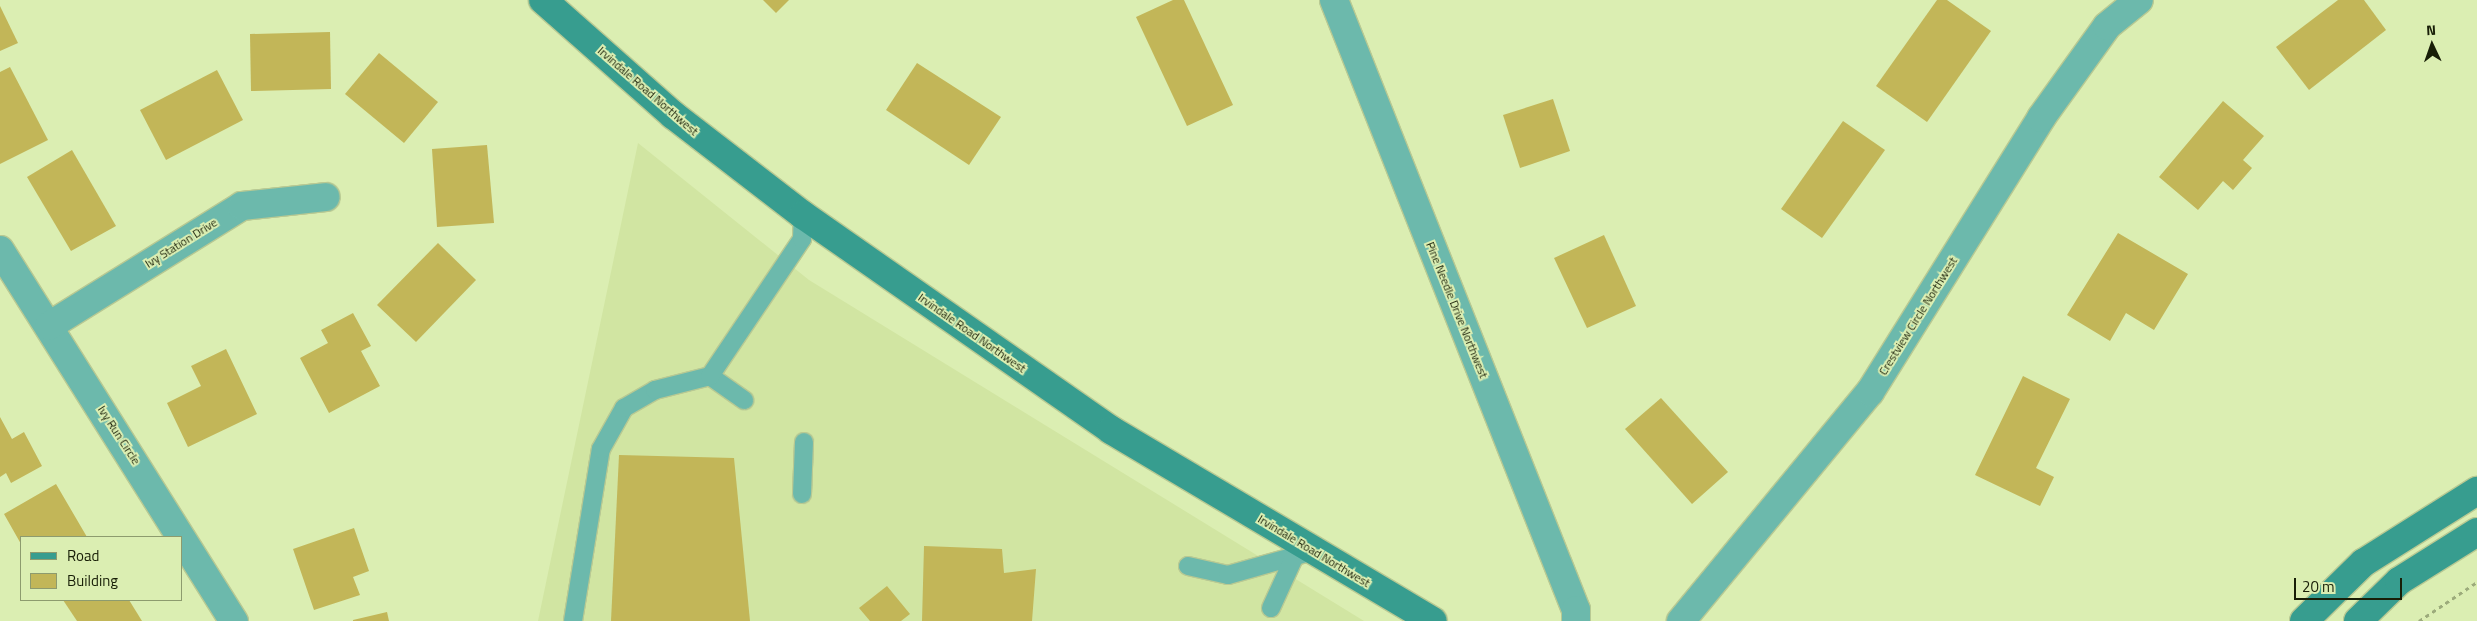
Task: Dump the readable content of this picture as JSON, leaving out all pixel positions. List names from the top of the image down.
{
  "streets": {
    "street": [
      "Irvindale Road Northwest",
      "Ivy Station Drive",
      "Pine Needle Drive Northwest",
      "Crestview Circle Northwest",
      "Ivy Run Circle"
    ]
  },
  "crossings": [
    ["Ivy Station Drive", "Ivy Run Circle"]
  ],
  "legend": ["Road", "Building"],
  "scale_bar": "20 m",
  "north": "top"
}
